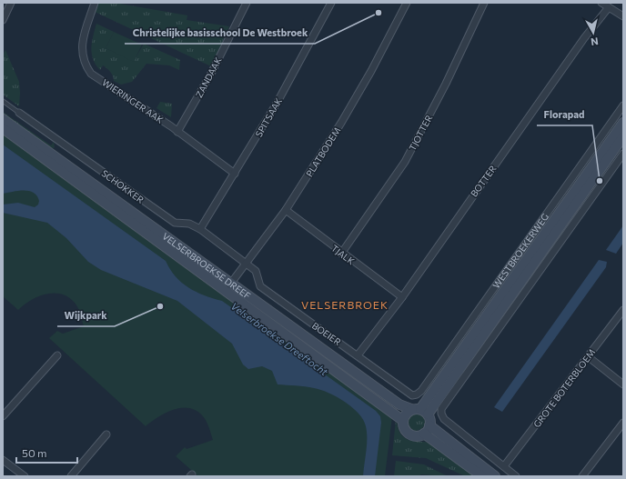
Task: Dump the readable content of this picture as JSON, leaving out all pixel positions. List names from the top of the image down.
{
  "streets": {
    "street": [
      "ZANDAAK",
      "WIERINGER AAK",
      "SPITSAAK",
      "TJOTTER",
      "PLATBODEM",
      "BOTTER",
      "SCHOKKER",
      "WESTBROEKERWEG",
      "TJALK",
      "VELSERBROEKSE DREEF",
      "BOEIER",
      "GROTE BOTERBLOEM"
    ]
  },
  "crossings": [
    ["ZANDAAK", "WIERINGER AAK"],
    ["WIERINGER AAK", "SPITSAAK"],
    ["SPITSAAK", "SCHOKKER"],
    ["TJOTTER", "TJALK"],
    ["PLATBODEM", "SCHOKKER"],
    ["PLATBODEM", "TJALK"],
    ["PLATBODEM", "VELSERBROEKSE DREEF"],
    ["PLATBODEM", "BOEIER"],
    ["BOTTER", "TJALK"],
    ["BOTTER", "BOEIER"],
    ["SCHOKKER", "BOEIER"],
    ["WESTBROEKERWEG", "VELSERBROEKSE DREEF"],
    ["WESTBROEKERWEG", "BOEIER"],
    ["WESTBROEKERWEG", "GROTE BOTERBLOEM"]
  ],
  "districts": ["VELSERBROEK"],
  "water": ["Velserbroekse Dreeftocht"],
  "places": ["Christelijke basisschool De Westbroek", "Florapad", "Wijkpark"],
  "scale_bar": "50 m",
  "north": "bottom"
}
